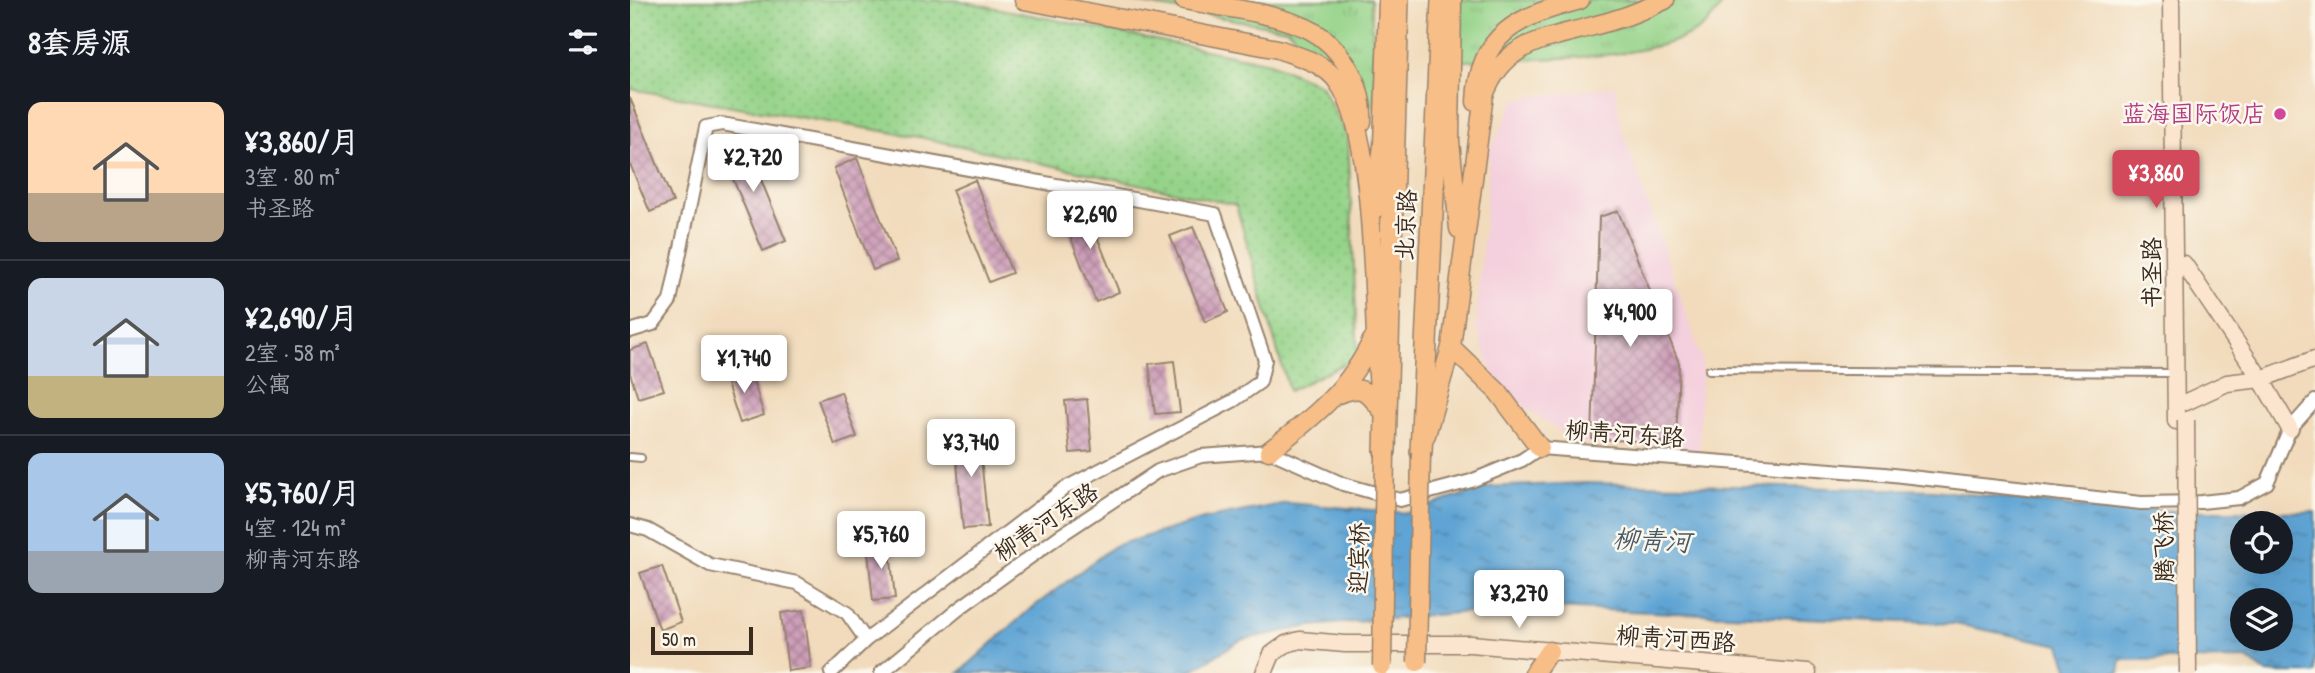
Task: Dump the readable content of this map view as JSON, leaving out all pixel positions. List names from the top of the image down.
{
  "streets": {
    "highway": ["北京路"],
    "main road": ["迎宾桥"],
    "street": [
      "书圣路",
      "柳青河东路",
      "腾飞桥",
      "柳青河西路"
    ]
  },
  "crossings": [
    ["北京路", "迎宾桥"],
    ["书圣路", "腾飞桥"]
  ],
  "water": ["柳青河"],
  "places": ["蓝海国际饭店"],
  "scale_bar": "50 m",
  "page": {
    "heading": "8套房源",
    "list": [
      {
        "name": "¥3,860/月",
        "note": "3室 · 80 m² · 书圣路"
      },
      {
        "name": "¥2,690/月",
        "note": "2室 · 58 m² · 公寓"
      },
      {
        "name": "¥5,760/月",
        "note": "4室 · 124 m² · 柳青河东路"
      }
    ],
    "price": [
      "¥2,720",
      "¥3,860",
      "¥2,690",
      "¥4,900",
      "¥1,740",
      "¥3,740",
      "¥5,760",
      "¥3,270"
    ],
    "scale": "50 m"
  }
}
